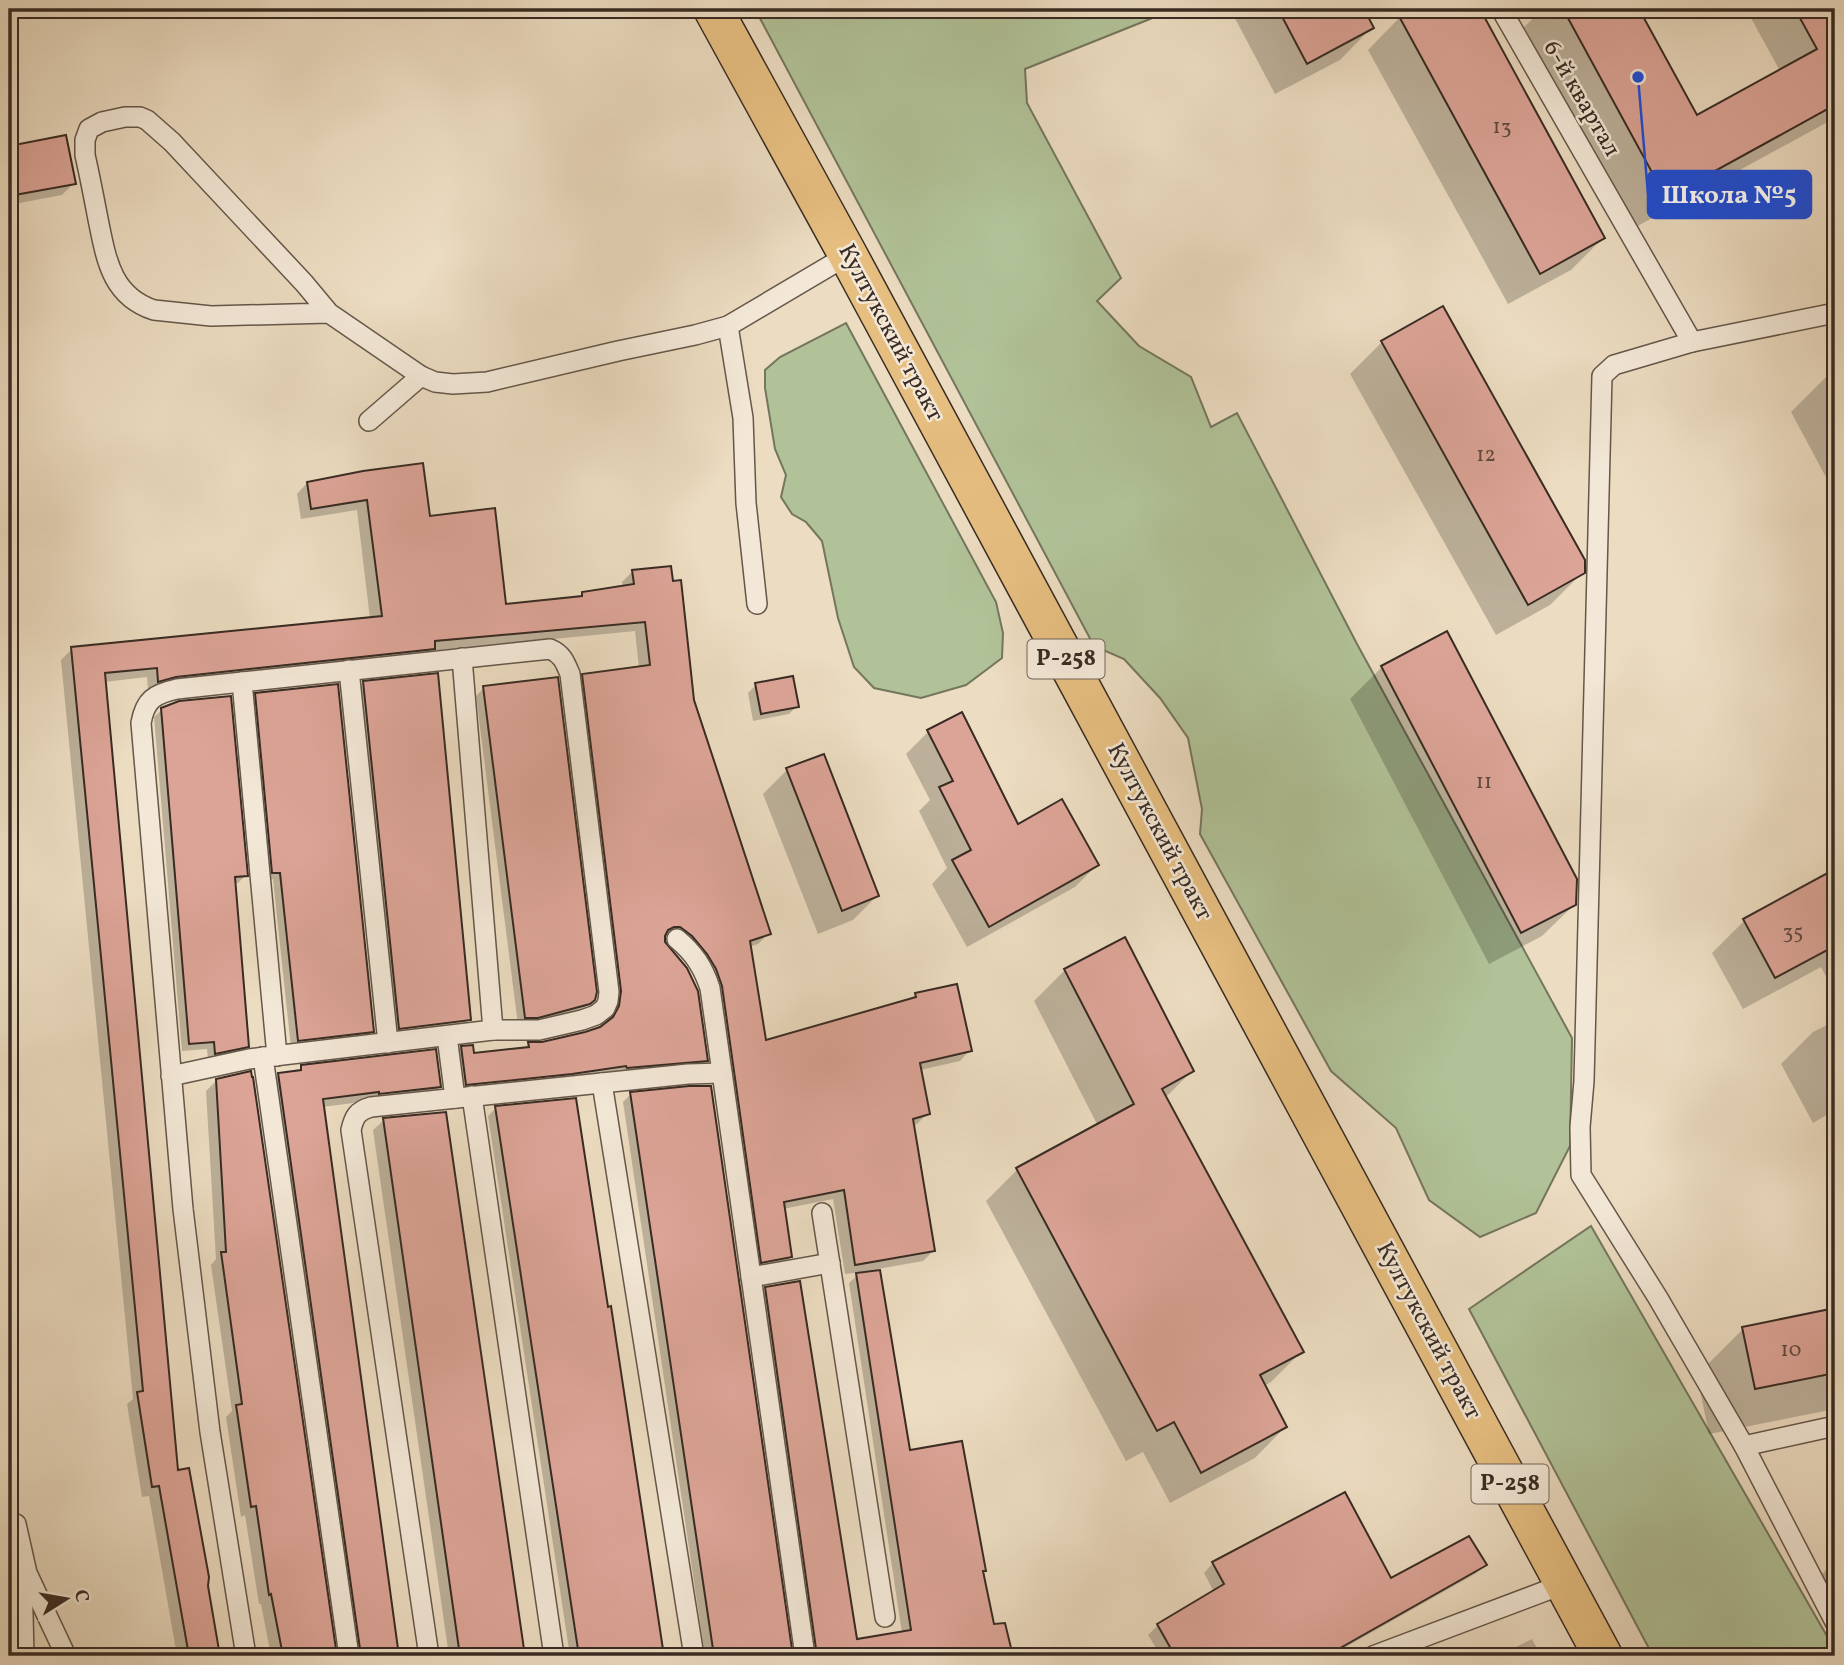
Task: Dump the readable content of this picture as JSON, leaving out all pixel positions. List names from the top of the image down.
{
  "streets": {
    "main road": ["Култукский тракт", "Р-258"],
    "lane": ["6-й квартал"]
  },
  "places": ["Школа №5"],
  "house_numbers": [
    "13",
    "12",
    "11",
    "35",
    "10"
  ],
  "north": "right"
}
